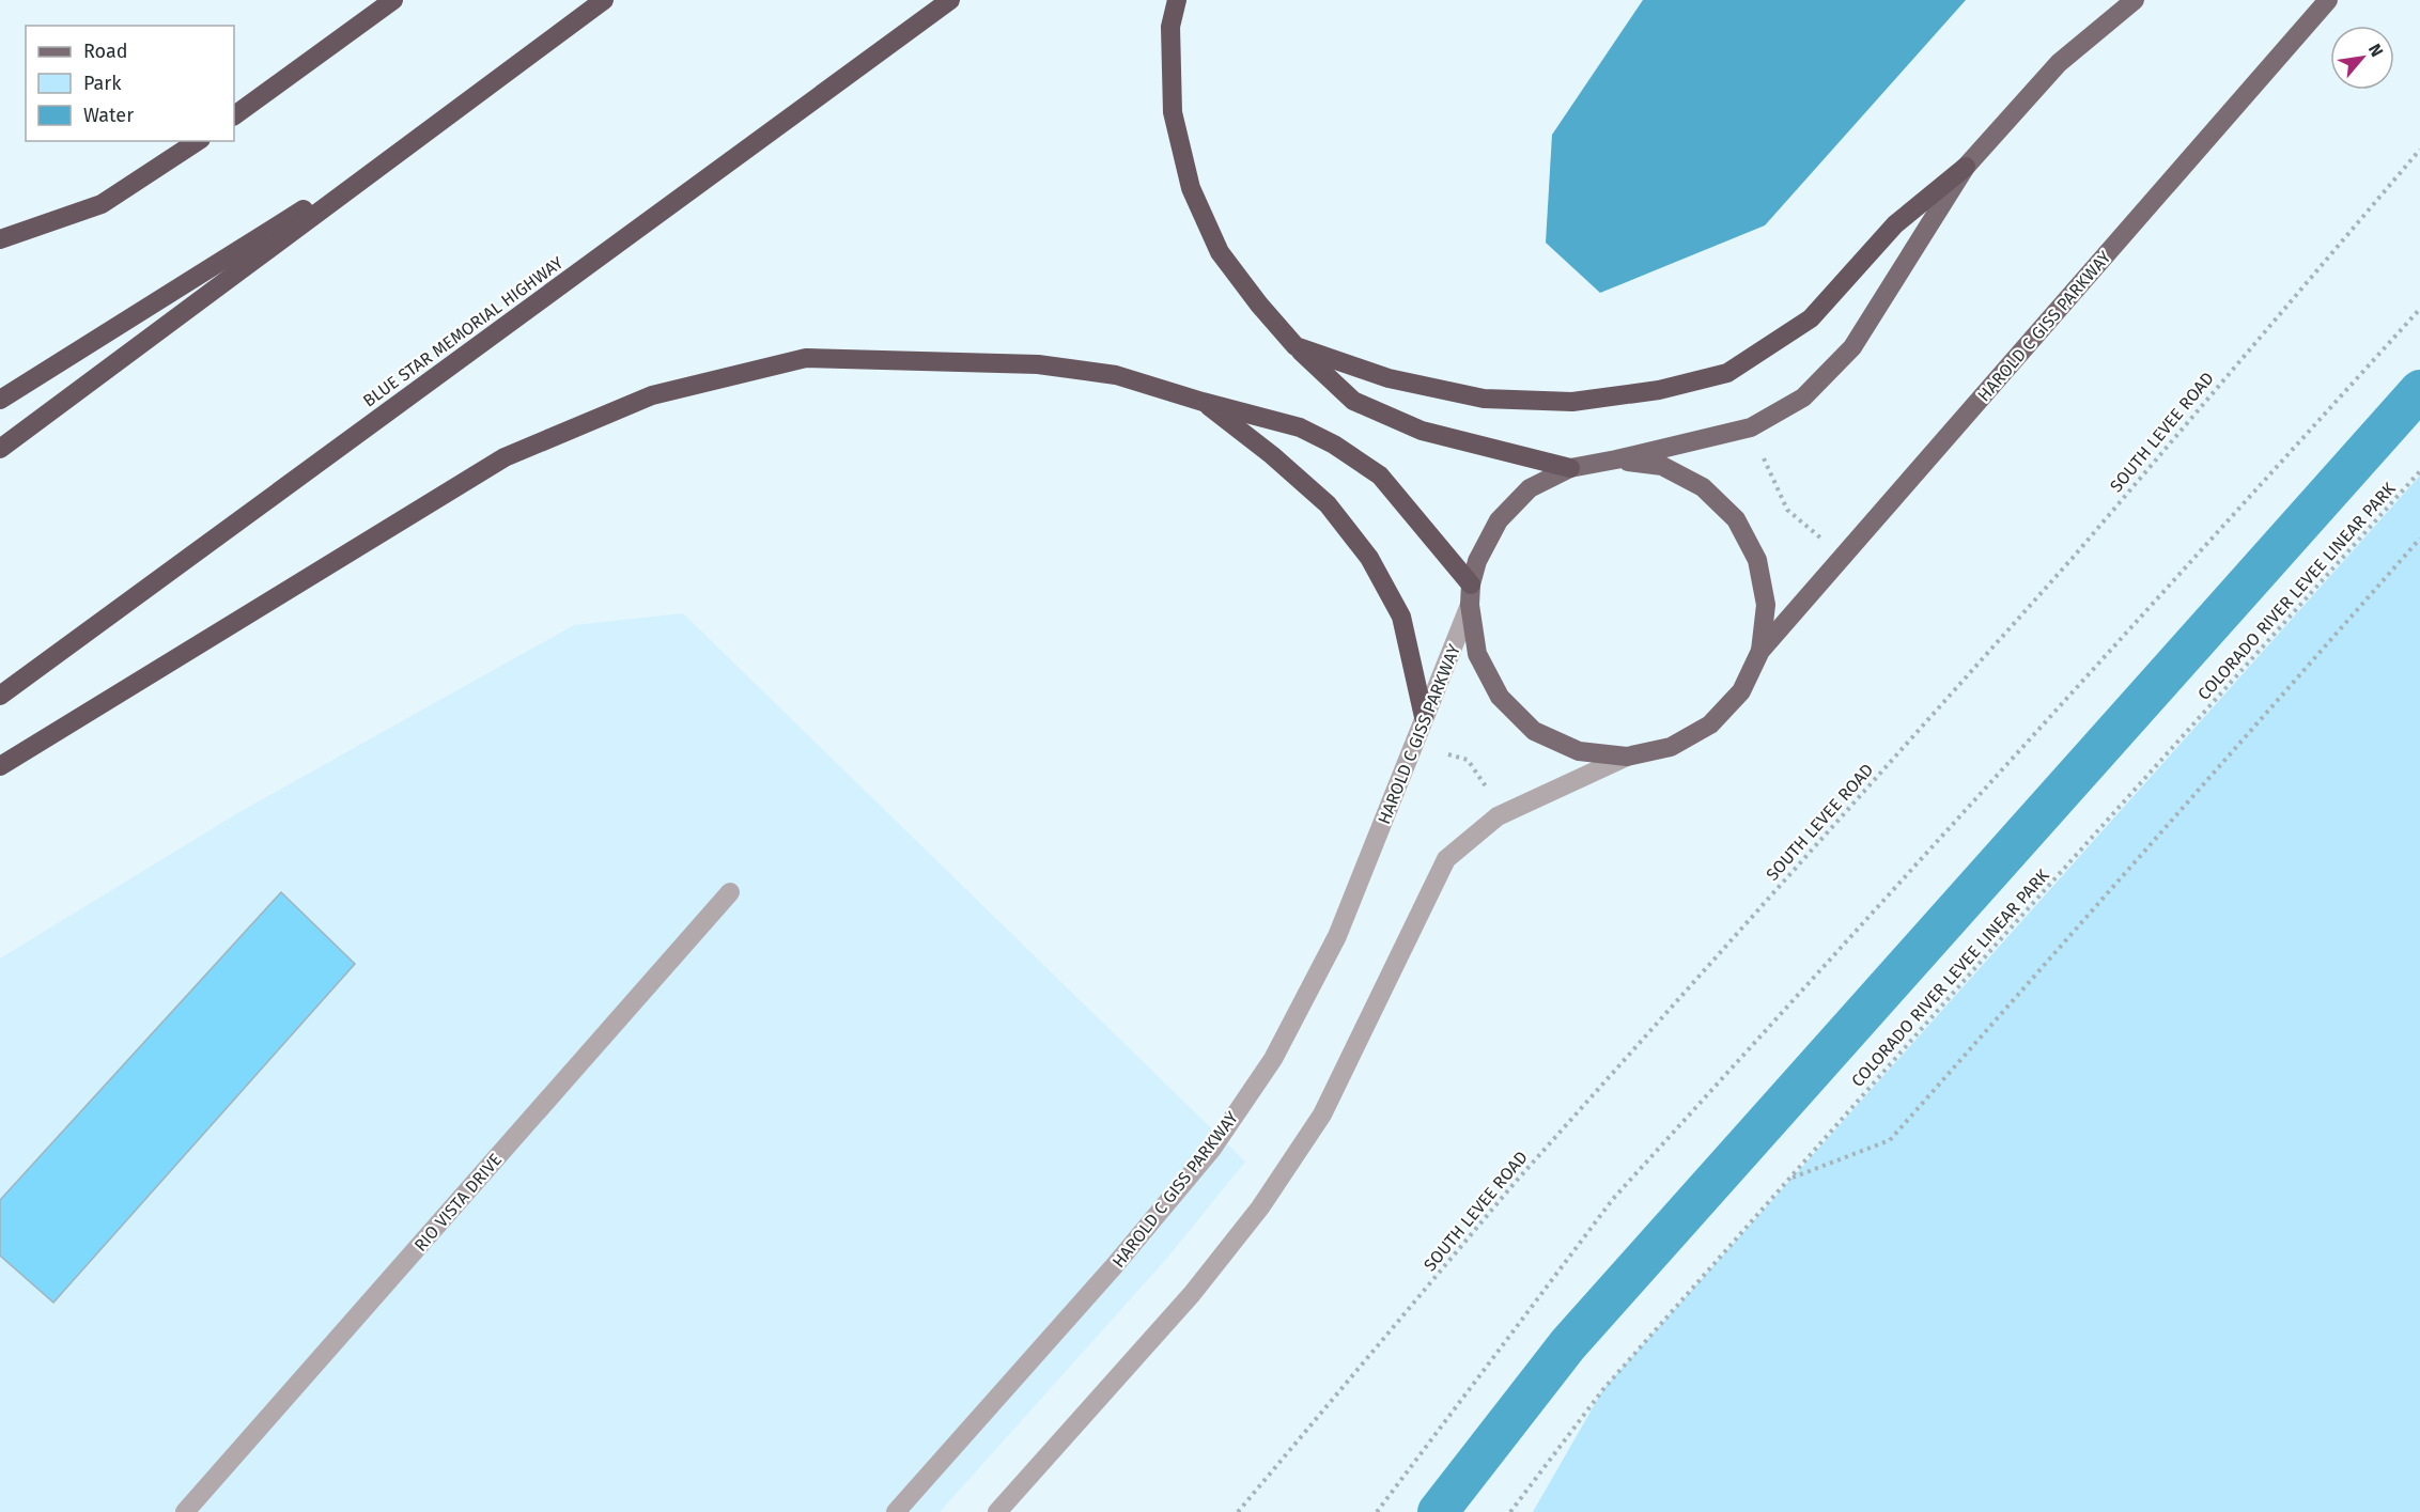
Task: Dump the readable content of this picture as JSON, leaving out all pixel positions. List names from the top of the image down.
{
  "streets": {
    "highway": ["BLUE STAR MEMORIAL HIGHWAY"],
    "main road": ["HAROLD C GISS PARKWAY"],
    "street": ["RIO VISTA DRIVE"],
    "path": ["SOUTH LEVEE ROAD", "COLORADO RIVER LEVEE LINEAR PARK"]
  },
  "legend": ["Road", "Park", "Water"],
  "north": "top right"
}
